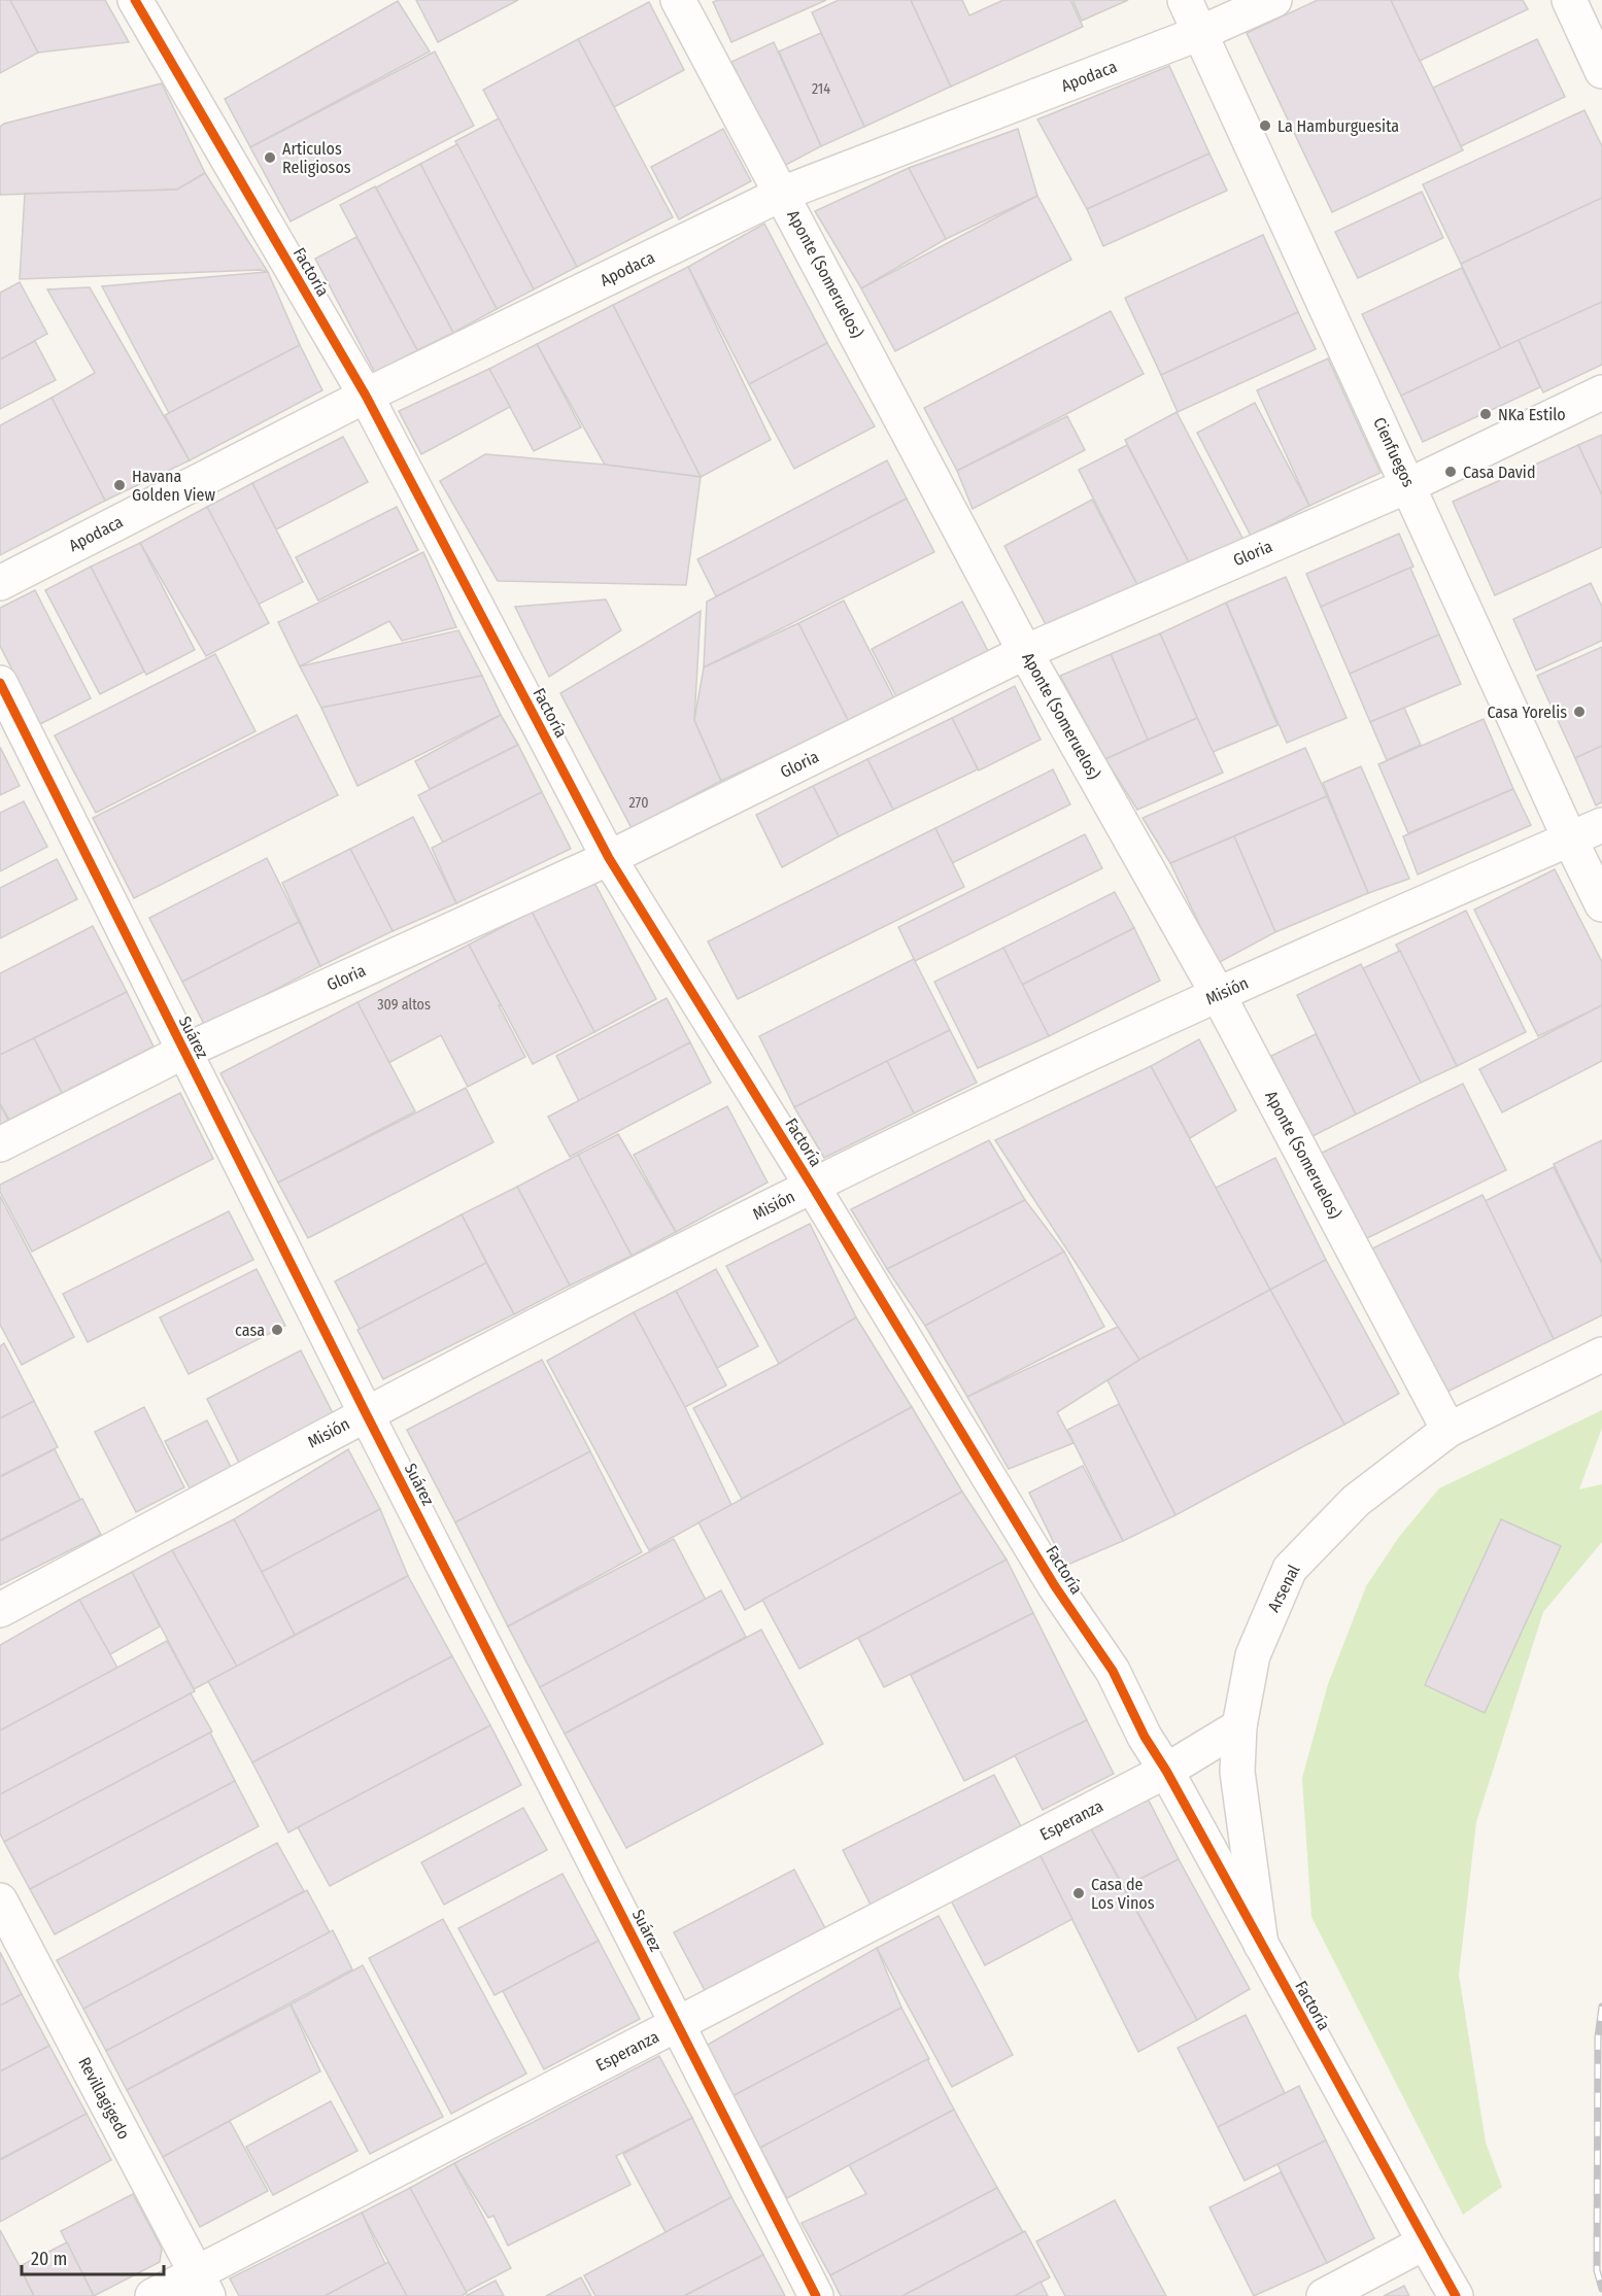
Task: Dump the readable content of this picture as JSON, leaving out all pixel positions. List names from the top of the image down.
{
  "streets": {
    "street": [
      "Apodaca",
      "Factoría",
      "Aponte (Someruelos)",
      "Cienfuegos",
      "Gloria",
      "Misión",
      "Suárez",
      "Arsenal",
      "Esperanza",
      "Revillagigedo"
    ]
  },
  "crossings": [
    ["Apodaca", "Factoría"],
    ["Apodaca", "Aponte (Someruelos)"],
    ["Apodaca", "Cienfuegos"],
    ["Factoría", "Gloria"],
    ["Factoría", "Misión"],
    ["Factoría", "Arsenal"],
    ["Factoría", "Esperanza"],
    ["Aponte (Someruelos)", "Gloria"],
    ["Aponte (Someruelos)", "Misión"],
    ["Aponte (Someruelos)", "Arsenal"],
    ["Cienfuegos", "Gloria"],
    ["Cienfuegos", "Misión"],
    ["Gloria", "Suárez"],
    ["Misión", "Suárez"],
    ["Suárez", "Esperanza"],
    ["Arsenal", "Esperanza"],
    ["Esperanza", "Revillagigedo"]
  ],
  "places": [
    "La Hamburguesita",
    "Articulos Religiosos",
    "NKa Estilo",
    "Casa David",
    "Havana Golden View",
    "Casa Yorelis",
    "casa",
    "Casa de Los Vinos"
  ],
  "house_numbers": ["214", "270", "309 altos"],
  "scale_bar": "20 m"
}
